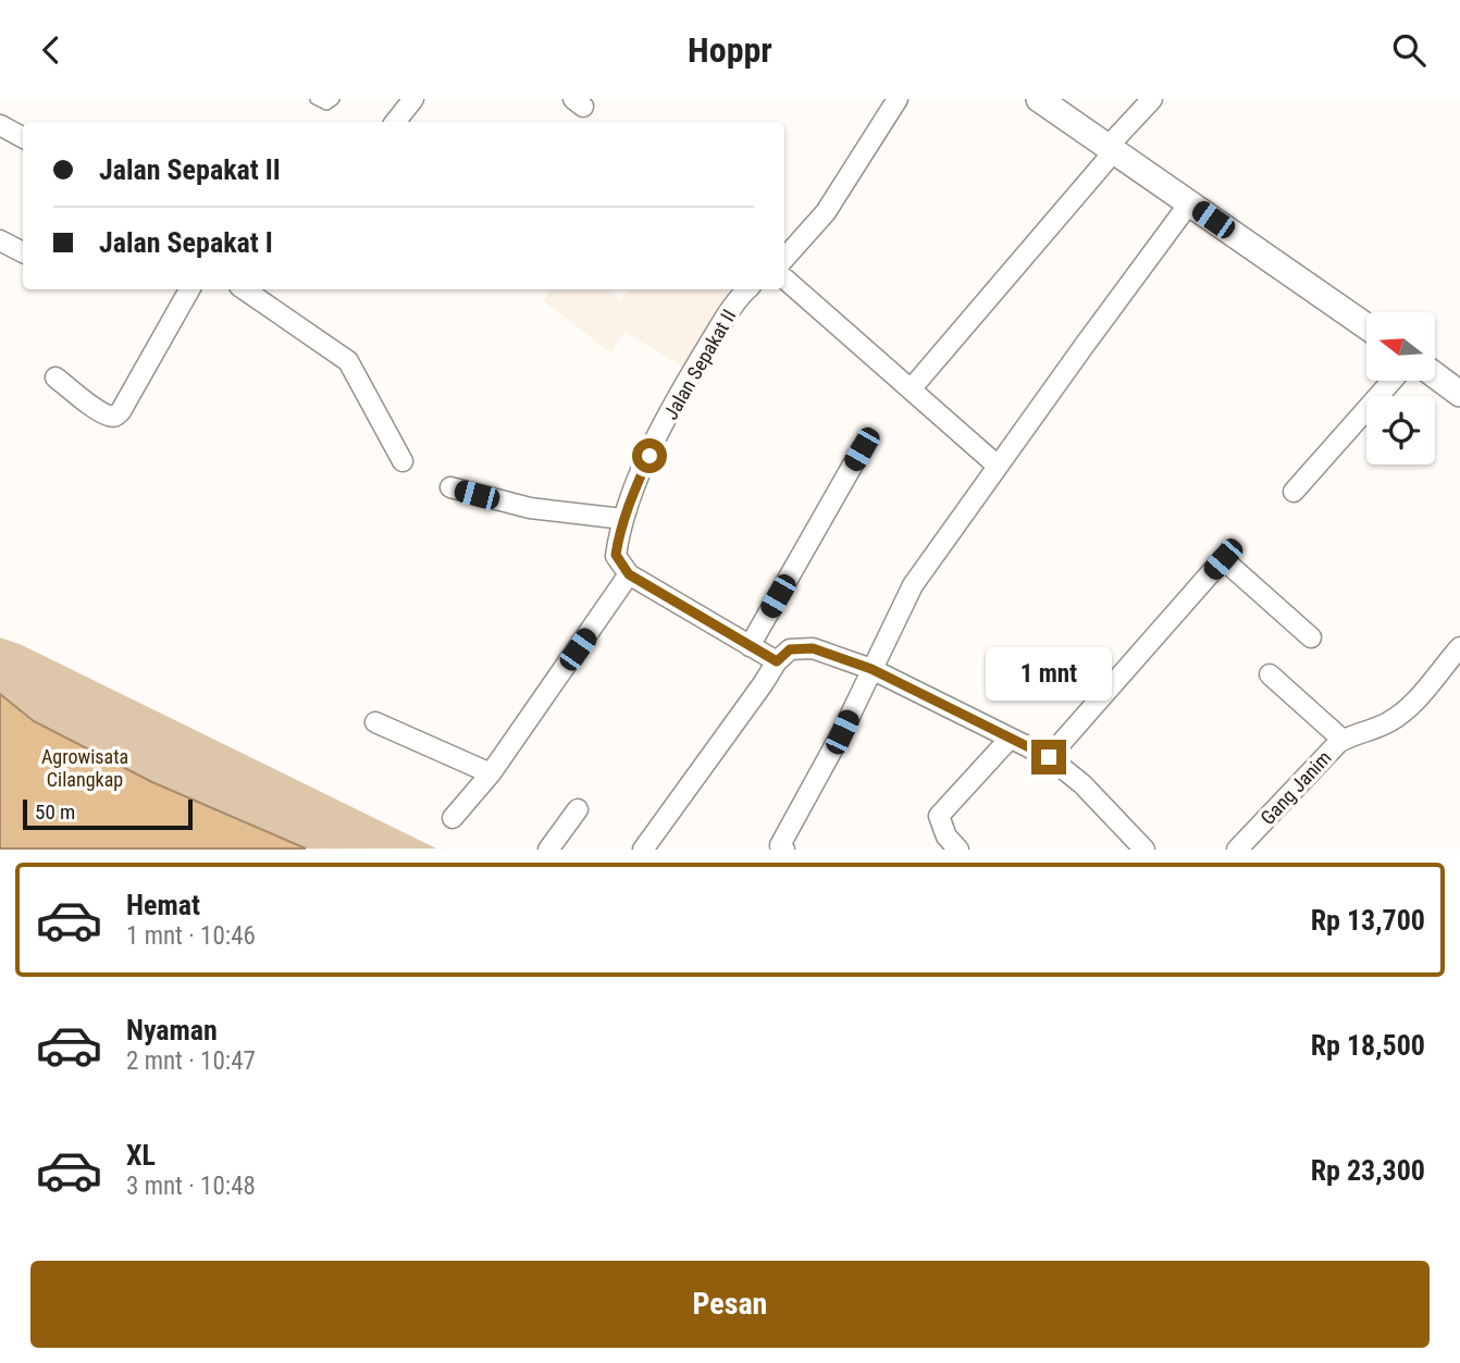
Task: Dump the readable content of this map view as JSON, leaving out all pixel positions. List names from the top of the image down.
{
  "streets": {
    "street": ["Jalan Sepakat II", "Gang Janim"]
  },
  "parks": ["Agrowisata Cilangkap"],
  "scale_bar": "50 m",
  "north": "left",
  "page": {
    "header": "Hoppr",
    "banner": ["Jalan Sepakat II", "Jalan Sepakat I"],
    "bubble": "1 mnt",
    "scale": "50 m",
    "list": [
      {
        "name": "Hemat",
        "note": "1 mnt · 10:46",
        "value": "Rp 13,700"
      },
      {
        "name": "Nyaman",
        "note": "2 mnt · 10:47",
        "value": "Rp 18,500"
      },
      {
        "name": "XL",
        "note": "3 mnt · 10:48",
        "value": "Rp 23,300"
      }
    ],
    "buttons": "Pesan"
  }
}
